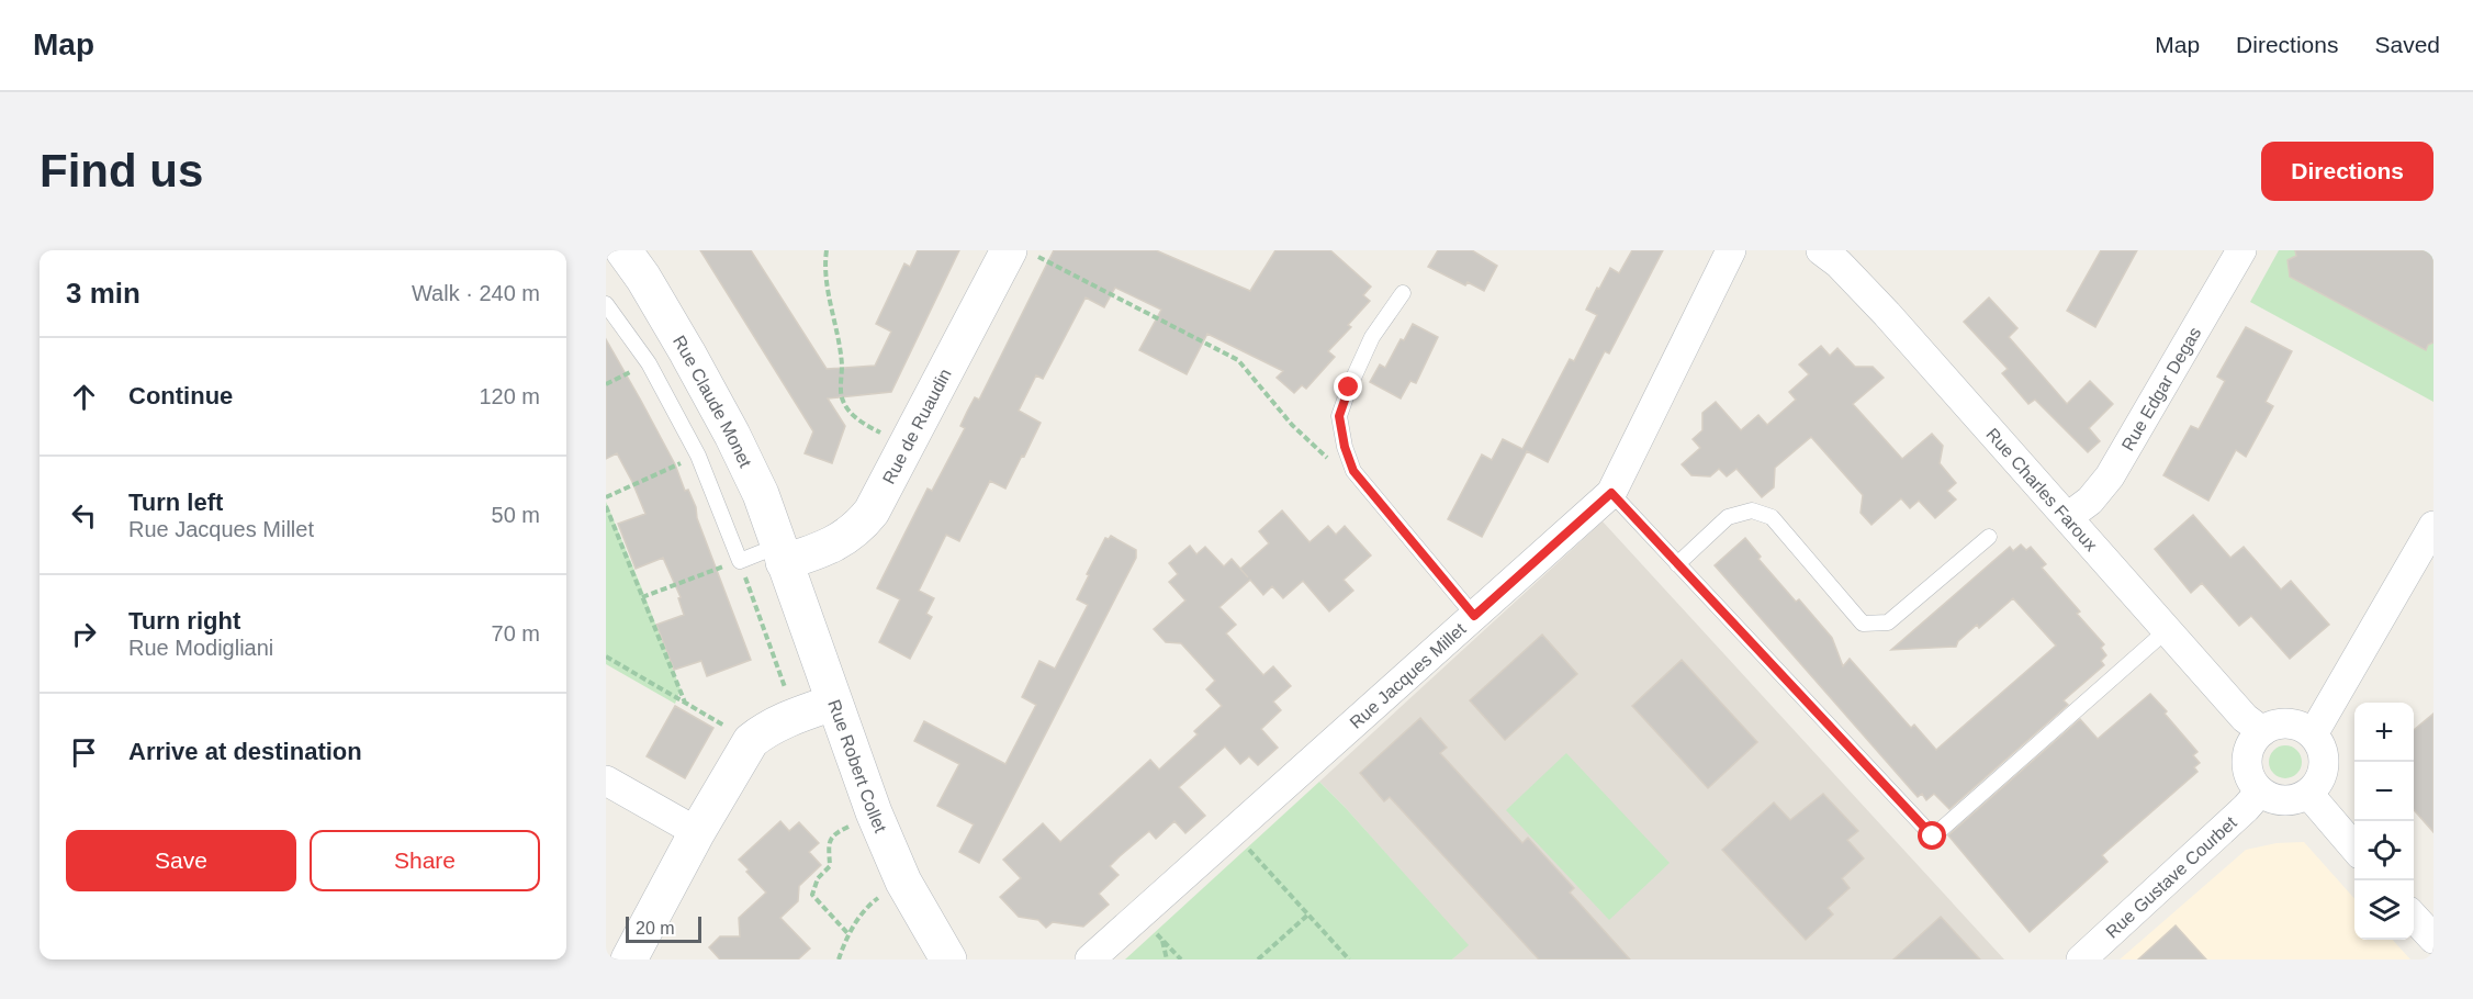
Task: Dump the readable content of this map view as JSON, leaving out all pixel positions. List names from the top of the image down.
{
  "streets": {
    "street": [
      "Rue Edgar Degas",
      "Rue Claude Monet",
      "Rue de Ruaudin",
      "Rue Charles Faroux",
      "Rue Jacques Millet",
      "Rue Robert Collet",
      "Rue Gustave Courbet"
    ]
  },
  "crossings": [
    ["Rue Edgar Degas", "Rue Charles Faroux"],
    ["Rue Claude Monet", "Rue de Ruaudin"],
    ["Rue Claude Monet", "Rue Robert Collet"],
    ["Rue de Ruaudin", "Rue Robert Collet"],
    ["Rue Charles Faroux", "Rue Gustave Courbet"]
  ],
  "scale_bar": "20 m",
  "page": {
    "header": "Map",
    "nav": ["Map", "Directions", "Saved"],
    "buttons": [
      "Directions",
      ["Save", "Share"]
    ],
    "title": "Find us",
    "heading": ["3 min", "Walk · 240 m"],
    "list": [
      ["Continue", "120 m"],
      ["Turn left", "Rue Jacques Millet", "50 m"],
      ["Turn right", "Rue Modigliani", "70 m"],
      "Arrive at destination"
    ],
    "map_buttons": ["+", "−"],
    "scale": "20 m"
  }
}
